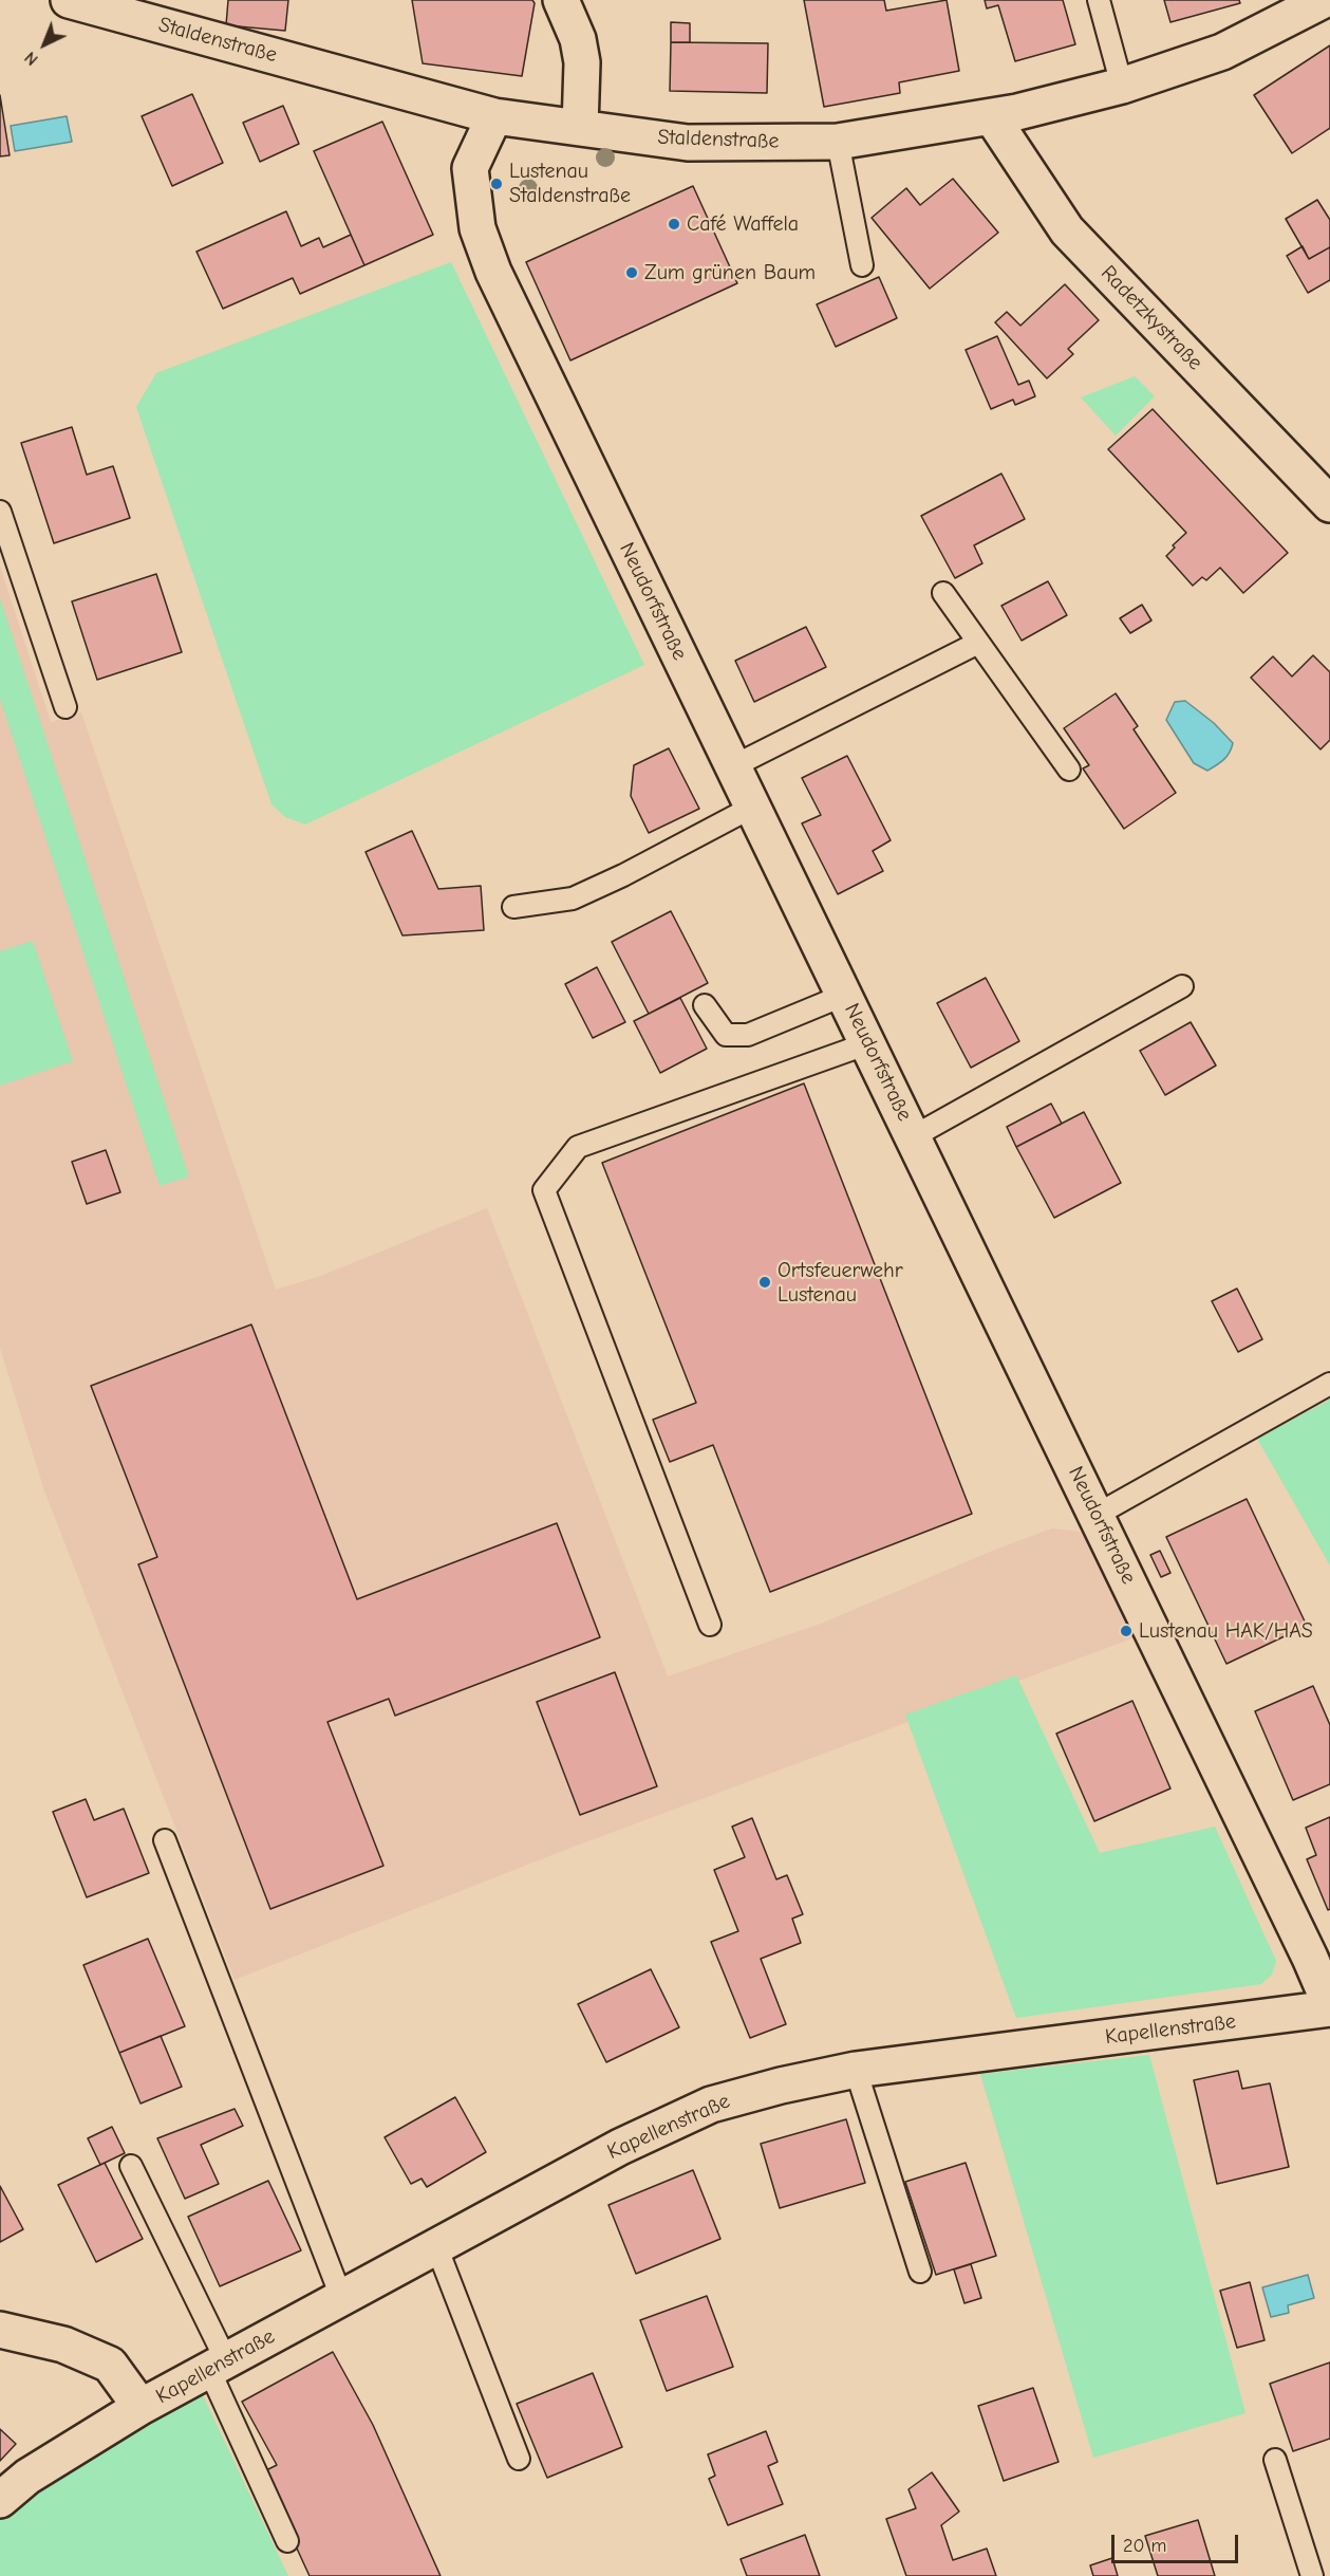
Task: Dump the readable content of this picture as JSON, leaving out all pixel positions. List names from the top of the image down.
{
  "streets": {
    "street": [
      "Staldenstraße",
      "Radetzkystraße",
      "Neudorfstraße",
      "Kapellenstraße"
    ]
  },
  "crossings": [
    ["Staldenstraße", "Radetzkystraße"],
    ["Staldenstraße", "Neudorfstraße"],
    ["Neudorfstraße", "Kapellenstraße"]
  ],
  "places": [
    "Lustenau Staldenstraße",
    "Café Waffela",
    "Zum grünen Baum",
    "Ortsfeuerwehr Lustenau",
    "Lustenau HAK/HAS"
  ],
  "scale_bar": "20 m",
  "north": "bottom left"
}
